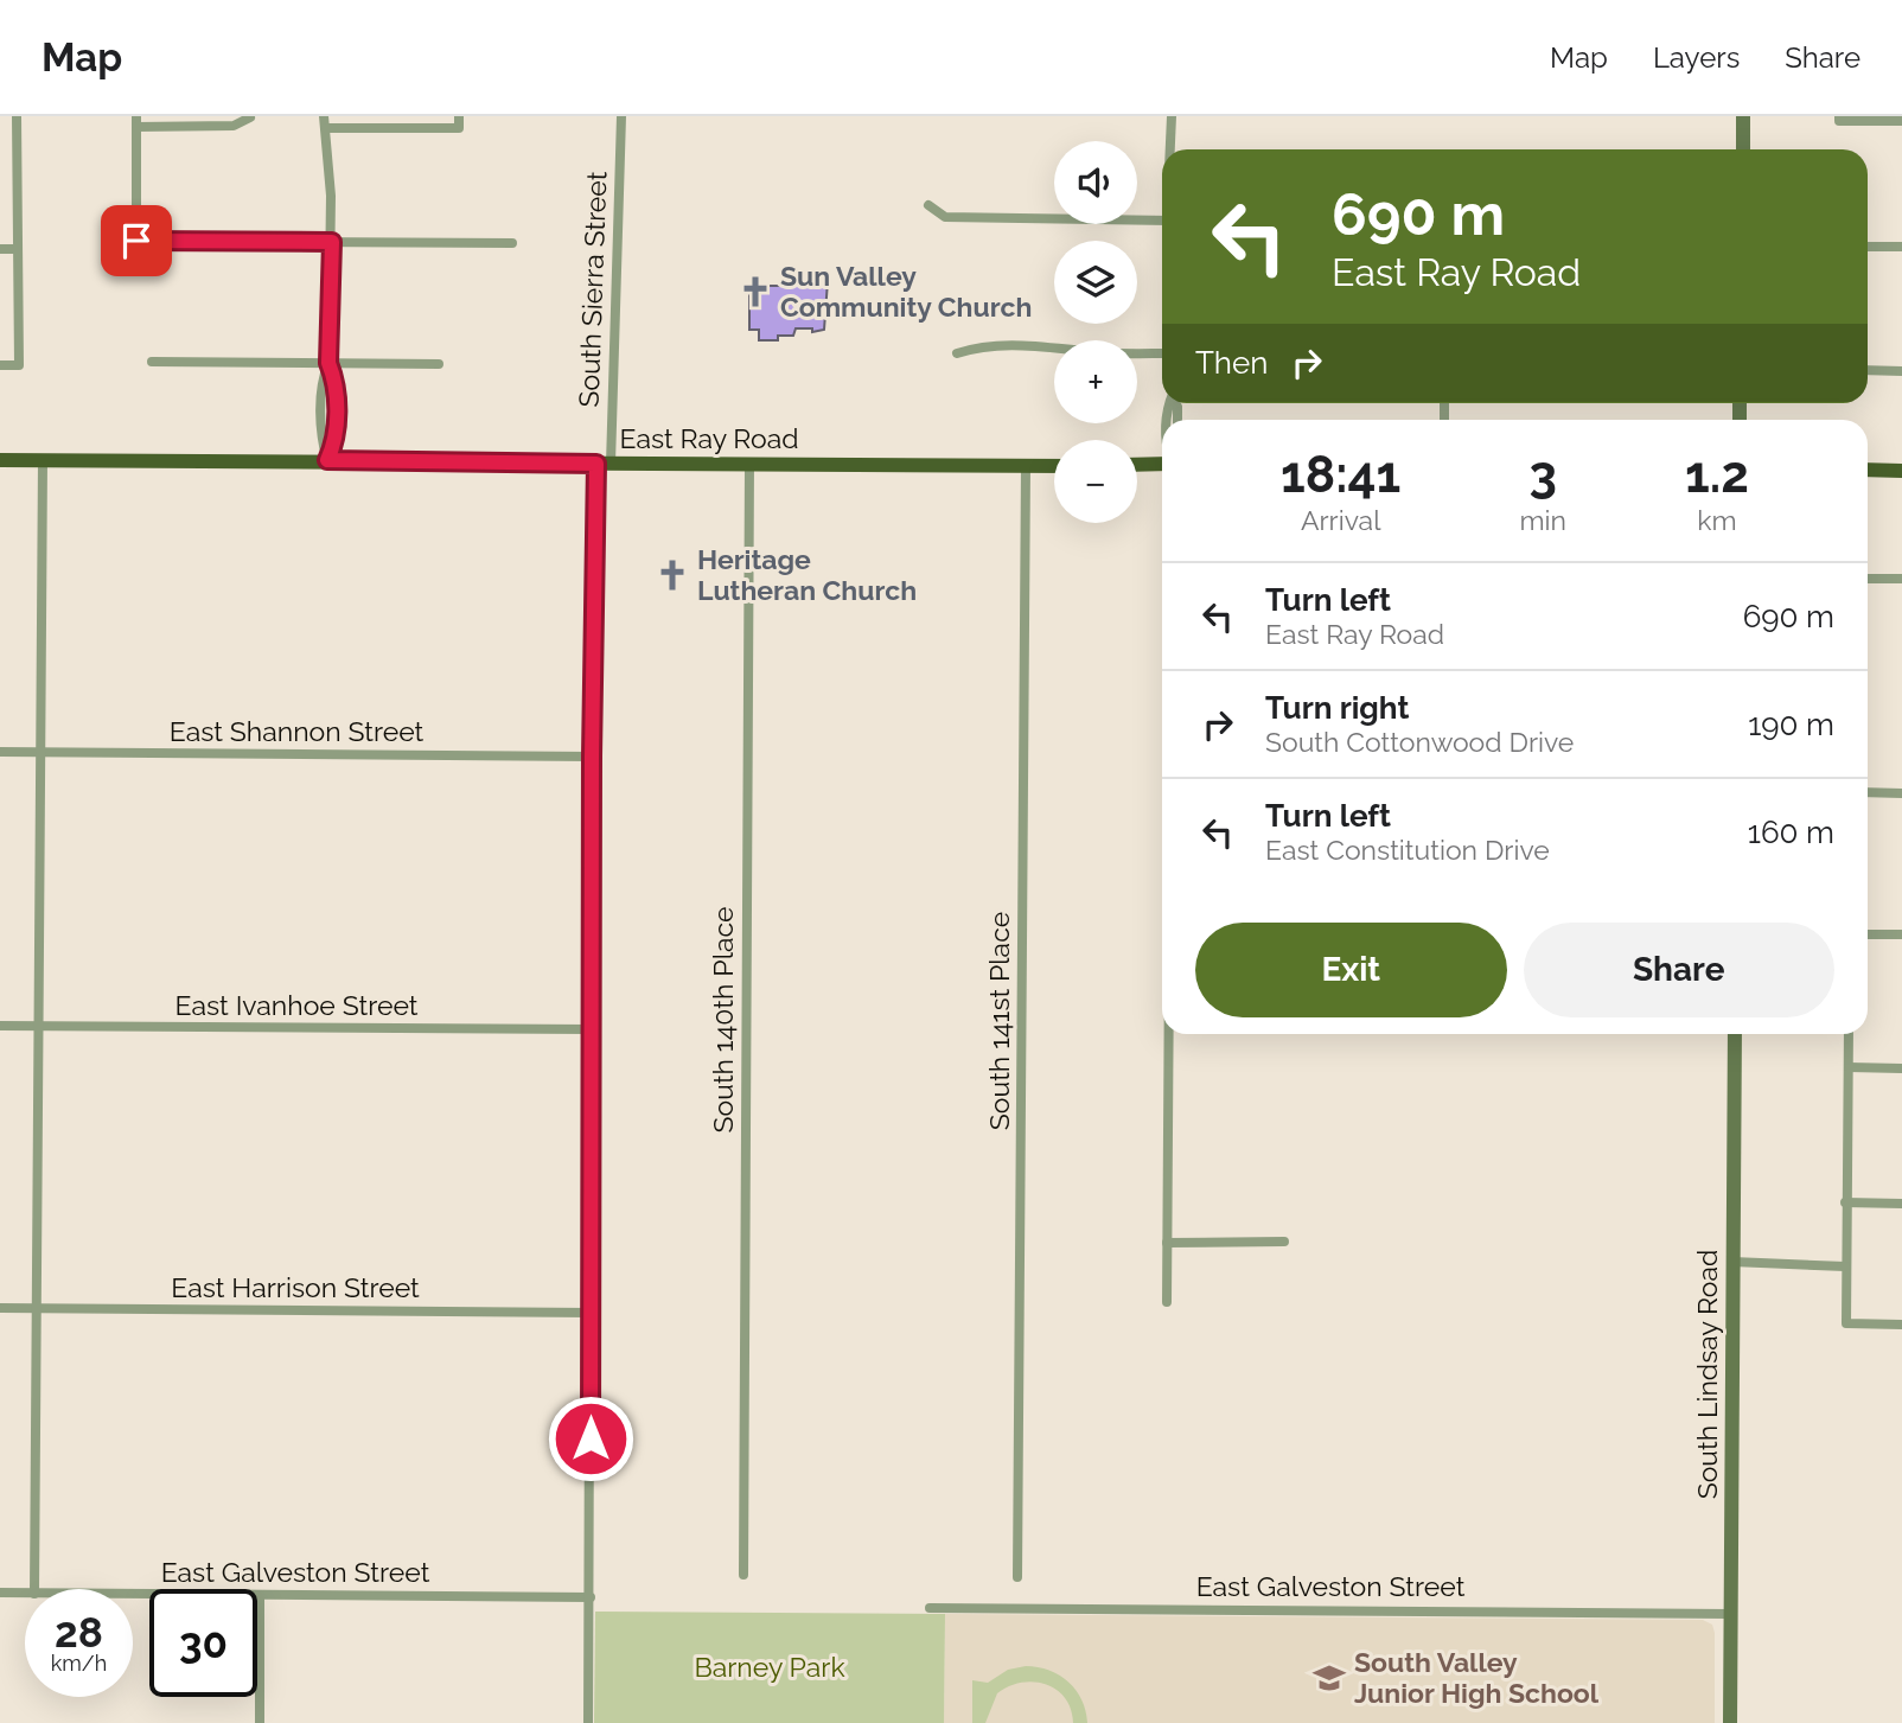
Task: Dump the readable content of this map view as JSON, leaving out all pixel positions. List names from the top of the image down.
{
  "streets": {
    "main road": ["East Ray Road", "South Lindsay Road"],
    "street": [
      "South Sierra Street",
      "East Shannon Street",
      "East Ivanhoe Street",
      "South 140th Place",
      "South 141st Place",
      "East Harrison Street",
      "East Galveston Street"
    ]
  },
  "crossings": [
    ["South Sierra Street", "East Ray Road"],
    ["South Sierra Street", "East Shannon Street"],
    ["South Sierra Street", "East Ivanhoe Street"],
    ["South Sierra Street", "East Harrison Street"],
    ["South Sierra Street", "East Galveston Street"],
    ["East Ray Road", "South 140th Place"],
    ["East Ray Road", "South 141st Place"],
    ["South Lindsay Road", "East Galveston Street"]
  ],
  "parks": ["Barney Park"],
  "places": {
    "church": ["Sun Valley Community Church", "Heritage Lutheran Church"],
    "school or university": ["South Valley Junior High School"]
  },
  "page": {
    "header": "Map",
    "nav": ["Map", "Layers", "Share"],
    "map_buttons": ["+", "−"],
    "turn": ["690 m", "East Ray Road"],
    "then": "Then",
    "eta": [
      "18:41",
      "Arrival",
      "3",
      "min",
      "1.2",
      "km"
    ],
    "list": [
      {
        "name": "Turn left",
        "note": "East Ray Road",
        "value": "690 m"
      },
      {
        "name": "Turn right",
        "note": "South Cottonwood Drive",
        "value": "190 m"
      },
      {
        "name": "Turn left",
        "note": "East Constitution Drive",
        "value": "160 m"
      }
    ],
    "buttons": ["Exit", "Share"],
    "speed": "28 km/h",
    "limit": "30"
  }
}
